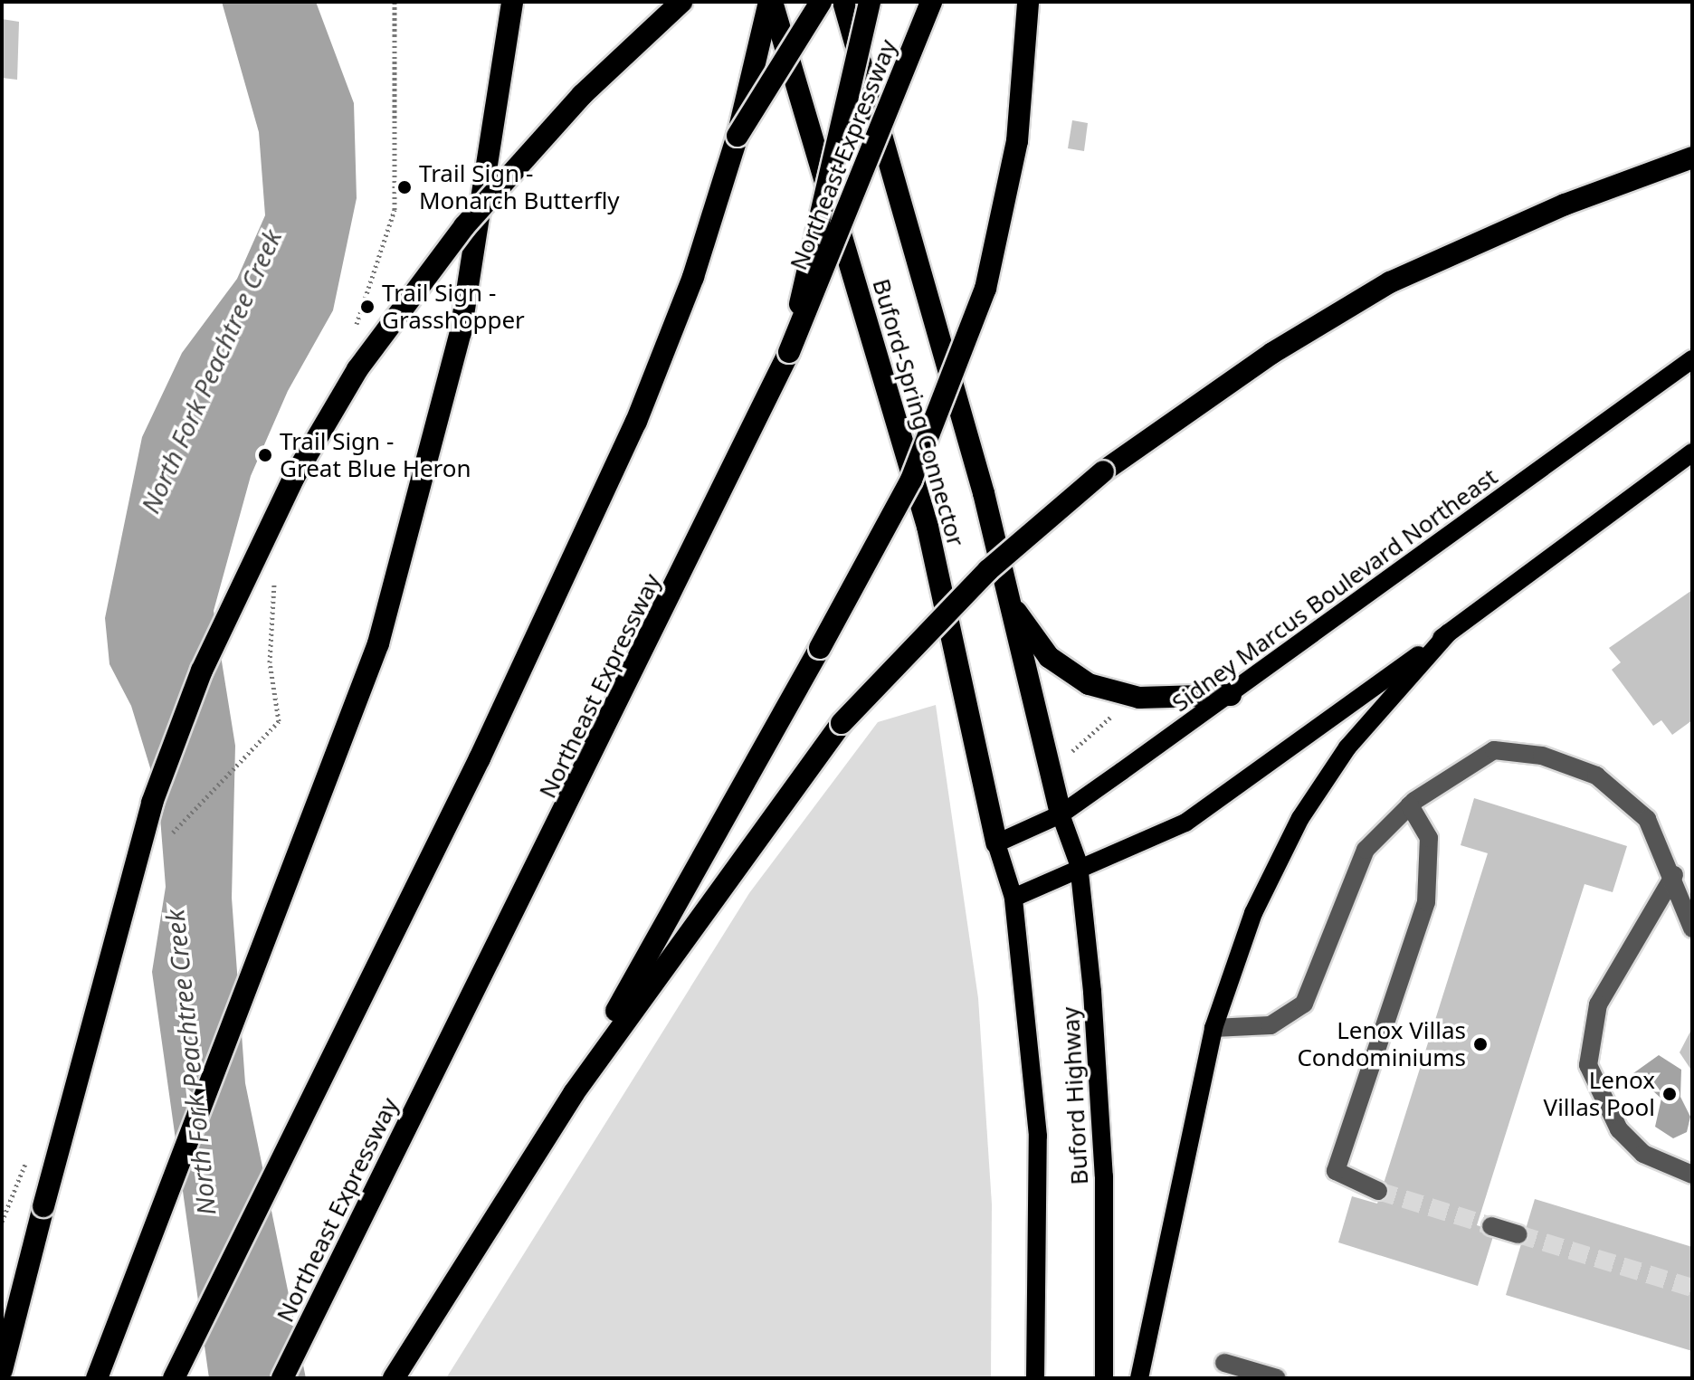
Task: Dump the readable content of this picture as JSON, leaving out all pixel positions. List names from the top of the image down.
{
  "streets": {
    "highway": ["Northeast Expressway", "Buford-Spring Connector"],
    "main road": ["Sidney Marcus Boulevard Northeast", "Buford Highway"]
  },
  "crossings": [
    ["Buford-Spring Connector", "Sidney Marcus Boulevard Northeast"],
    ["Buford-Spring Connector", "Buford Highway"],
    ["Sidney Marcus Boulevard Northeast", "Buford Highway"]
  ],
  "water": ["North Fork Peachtree Creek"],
  "places": [
    "Trail Sign - Monarch Butterfly",
    "Trail Sign - Grasshopper",
    "Trail Sign - Great Blue Heron",
    "Lenox Villas Condominiums",
    "Lenox Villas Pool"
  ]
}
